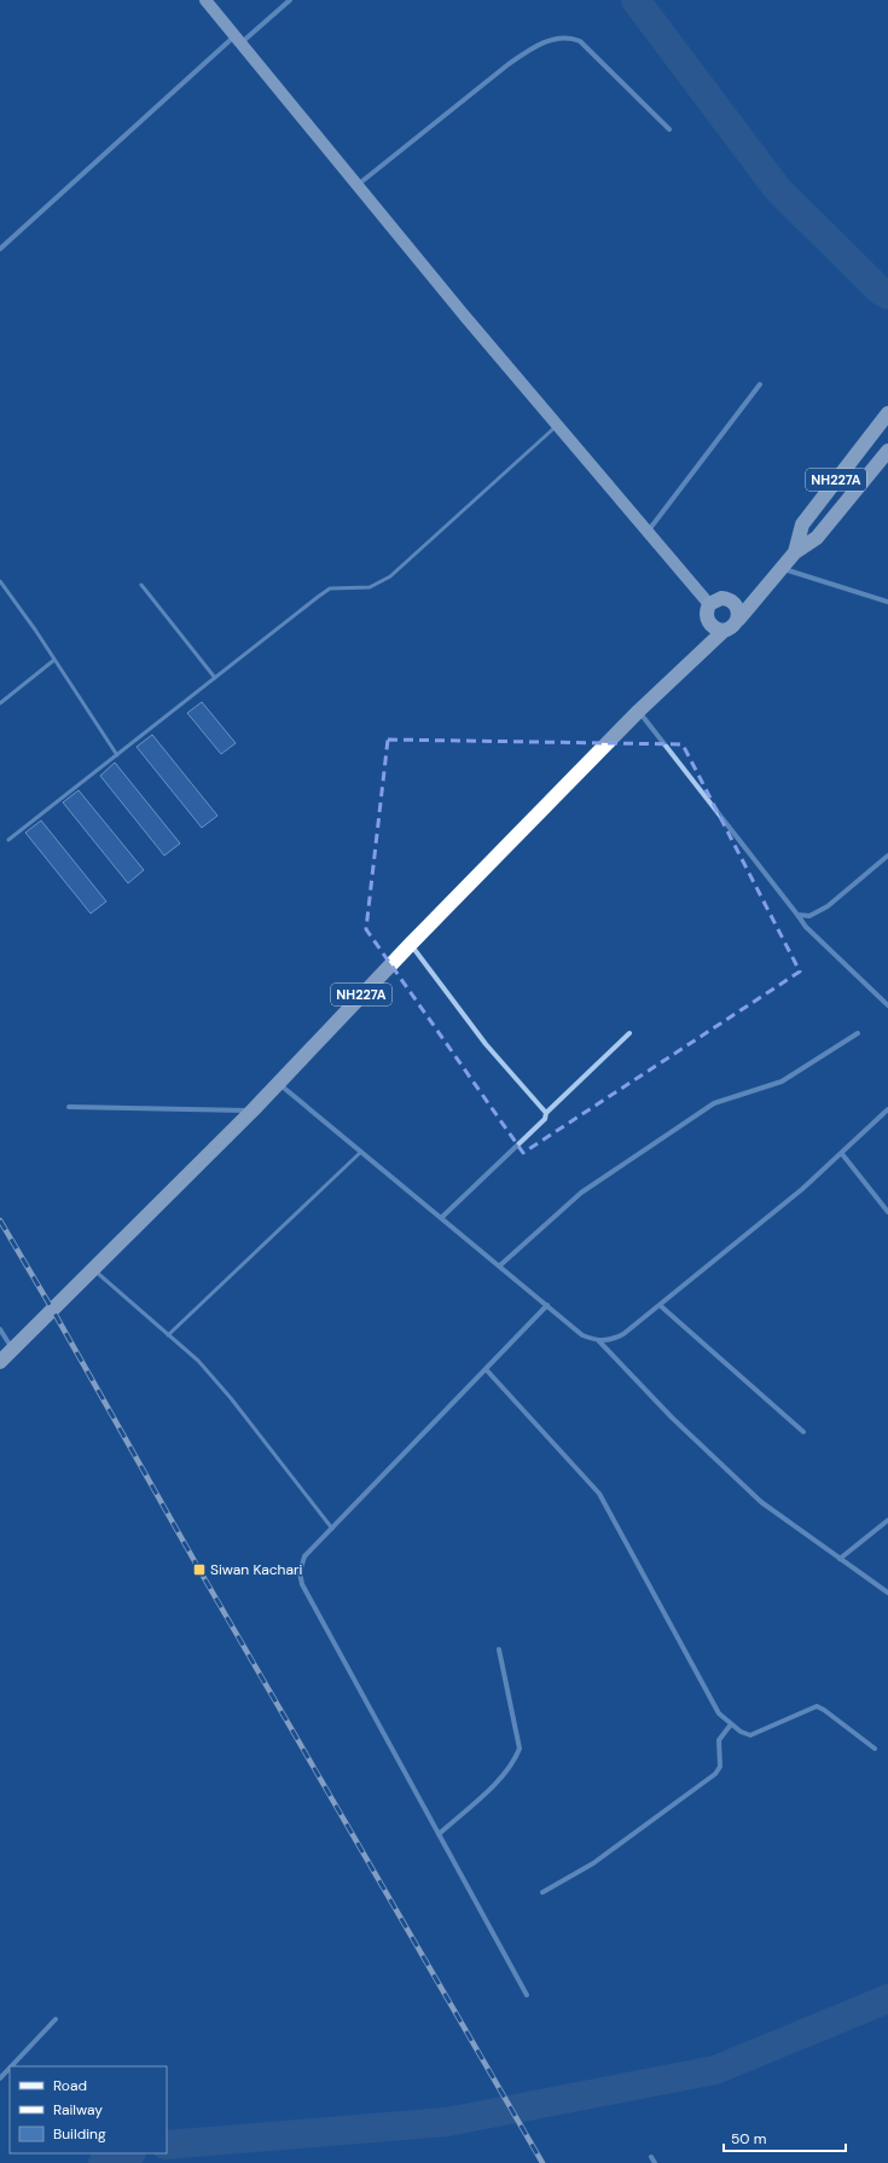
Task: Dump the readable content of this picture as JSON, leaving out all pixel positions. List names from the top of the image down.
{
  "streets": {
    "highway": ["NH227A"]
  },
  "places": {
    "transit": ["Siwan Kachari"]
  },
  "legend": ["Road", "Railway", "Building"],
  "scale_bar": "50 m"
}
